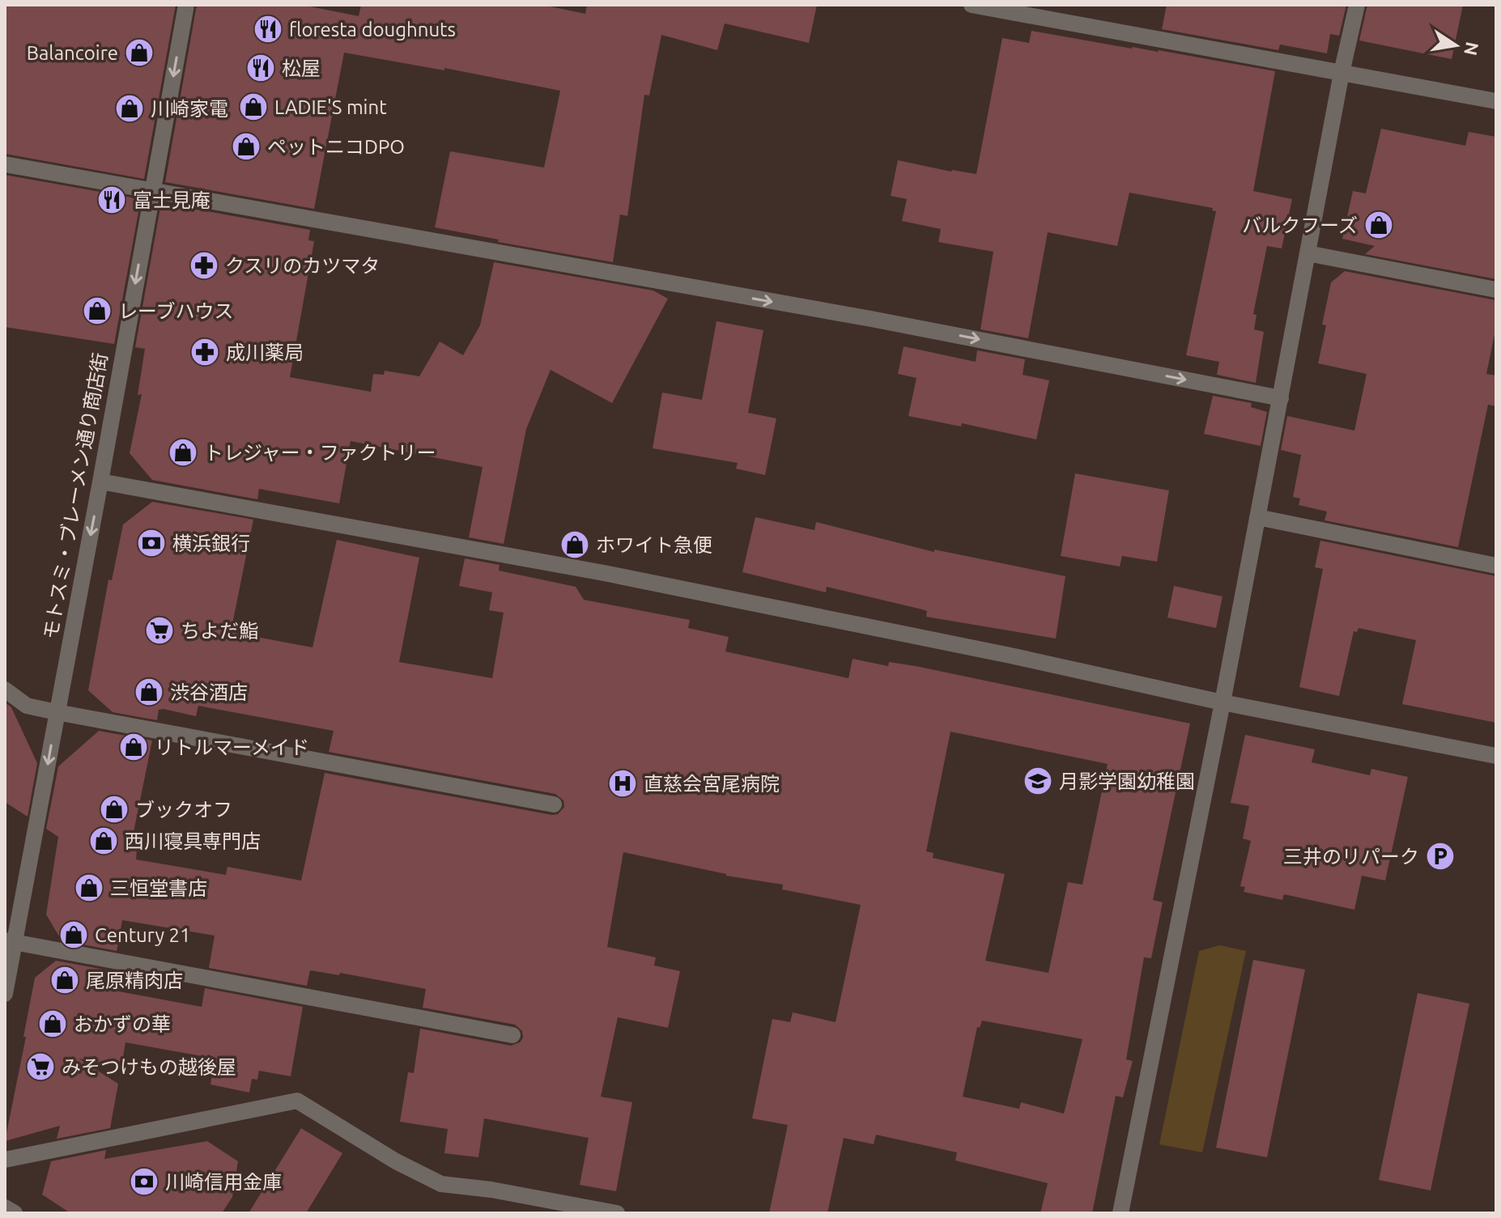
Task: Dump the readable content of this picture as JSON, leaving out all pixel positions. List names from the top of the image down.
{
  "streets": {
    "street": ["モトスミ・ブレーメン通り商店街"]
  },
  "one_way": ["モトスミ・ブレーメン通り商店街"],
  "places": {
    "restaurant": ["floresta doughnuts", "松屋", "富士見庵"],
    "shop": [
      "Balancoire",
      "LADIE'S mint",
      "川崎家電",
      "ペットニコDPO",
      "バルクフーズ",
      "レーブハウス",
      "トレジャー・ファクトリー",
      "ホワイト急便",
      "渋谷酒店",
      "リトルマーメイド",
      "ブックオフ",
      "西川寝具専門店",
      "三恒堂書店",
      "Century 21",
      "尾原精肉店",
      "おかずの華"
    ],
    "pharmacy": ["クスリのカツマタ", "成川薬局"],
    "bank": ["横浜銀行", "川崎信用金庫"],
    "supermarket": ["ちよだ鮨", "みそつけもの越後屋"],
    "school or university": ["月影学園幼稚園"],
    "hospital": ["直慈会宮尾病院"],
    "parking": ["三井のリパーク"]
  },
  "north": "right"
}
